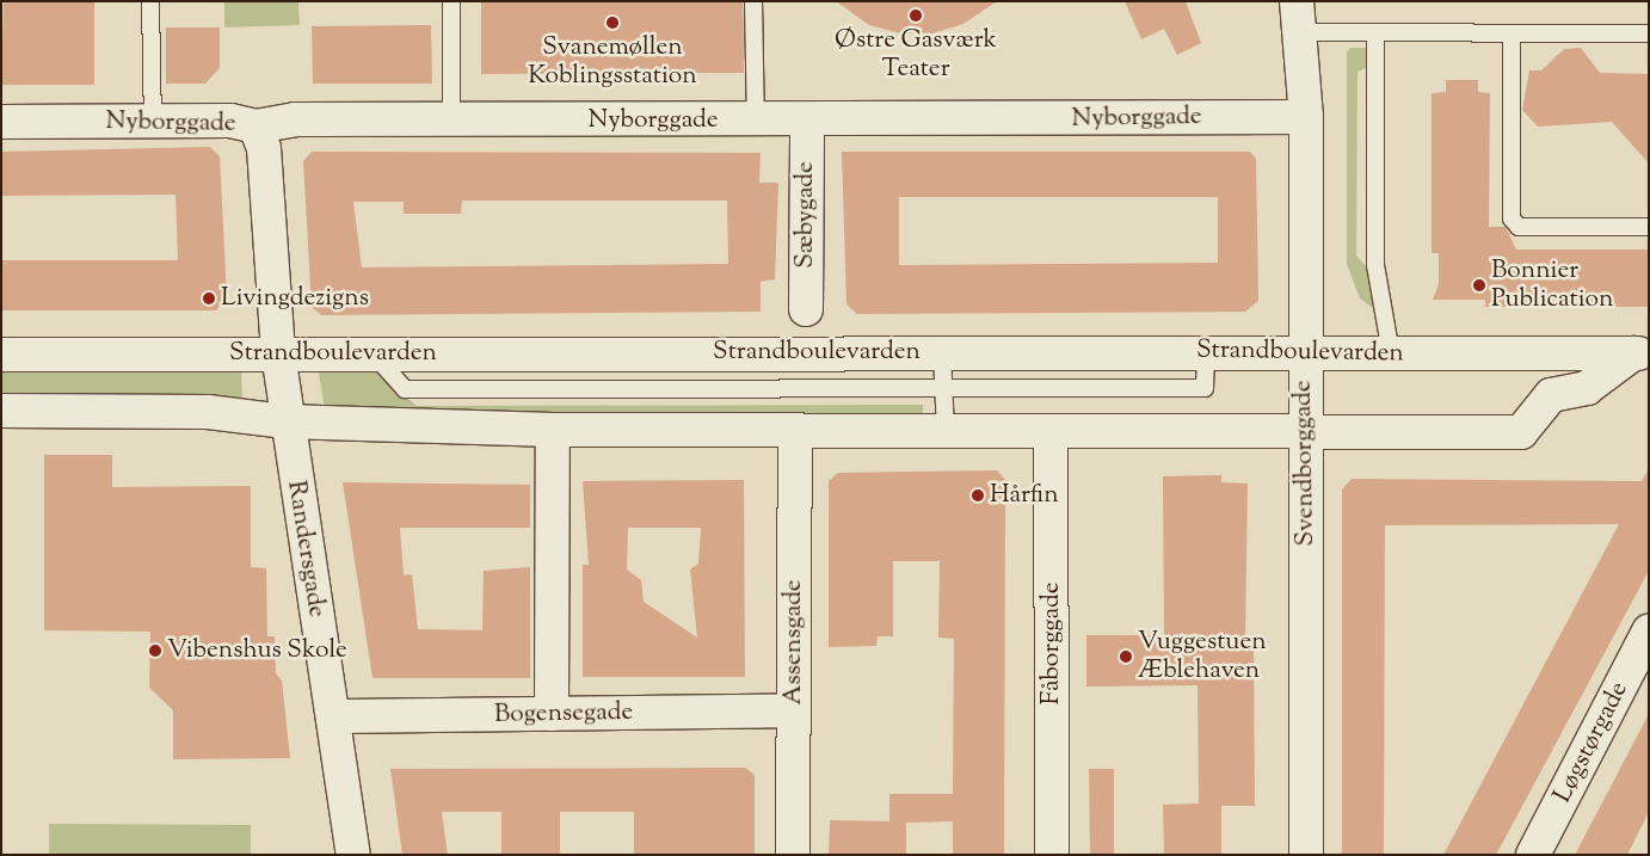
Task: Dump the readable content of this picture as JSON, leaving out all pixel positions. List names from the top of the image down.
{
  "streets": {
    "street": [
      "Nyborggade",
      "Sæbygade",
      "Strandboulevarden",
      "Svendborggade",
      "Randersgade",
      "Assensgade",
      "Fåborggade",
      "Bogensegade",
      "Løgstørgade"
    ]
  },
  "crossings": [
    ["Nyborggade", "Sæbygade"],
    ["Nyborggade", "Svendborggade"],
    ["Strandboulevarden", "Svendborggade"],
    ["Strandboulevarden", "Randersgade"],
    ["Strandboulevarden", "Assensgade"],
    ["Strandboulevarden", "Fåborggade"],
    ["Randersgade", "Bogensegade"],
    ["Assensgade", "Bogensegade"]
  ],
  "places": [
    "Østre Gasværk Teater",
    "Svanemøllen Koblingsstation",
    "Bonnier Publication",
    "Livingdezigns",
    "Hårfin",
    "Vibenshus Skole",
    "Vuggestuen Æblehaven"
  ]
}
